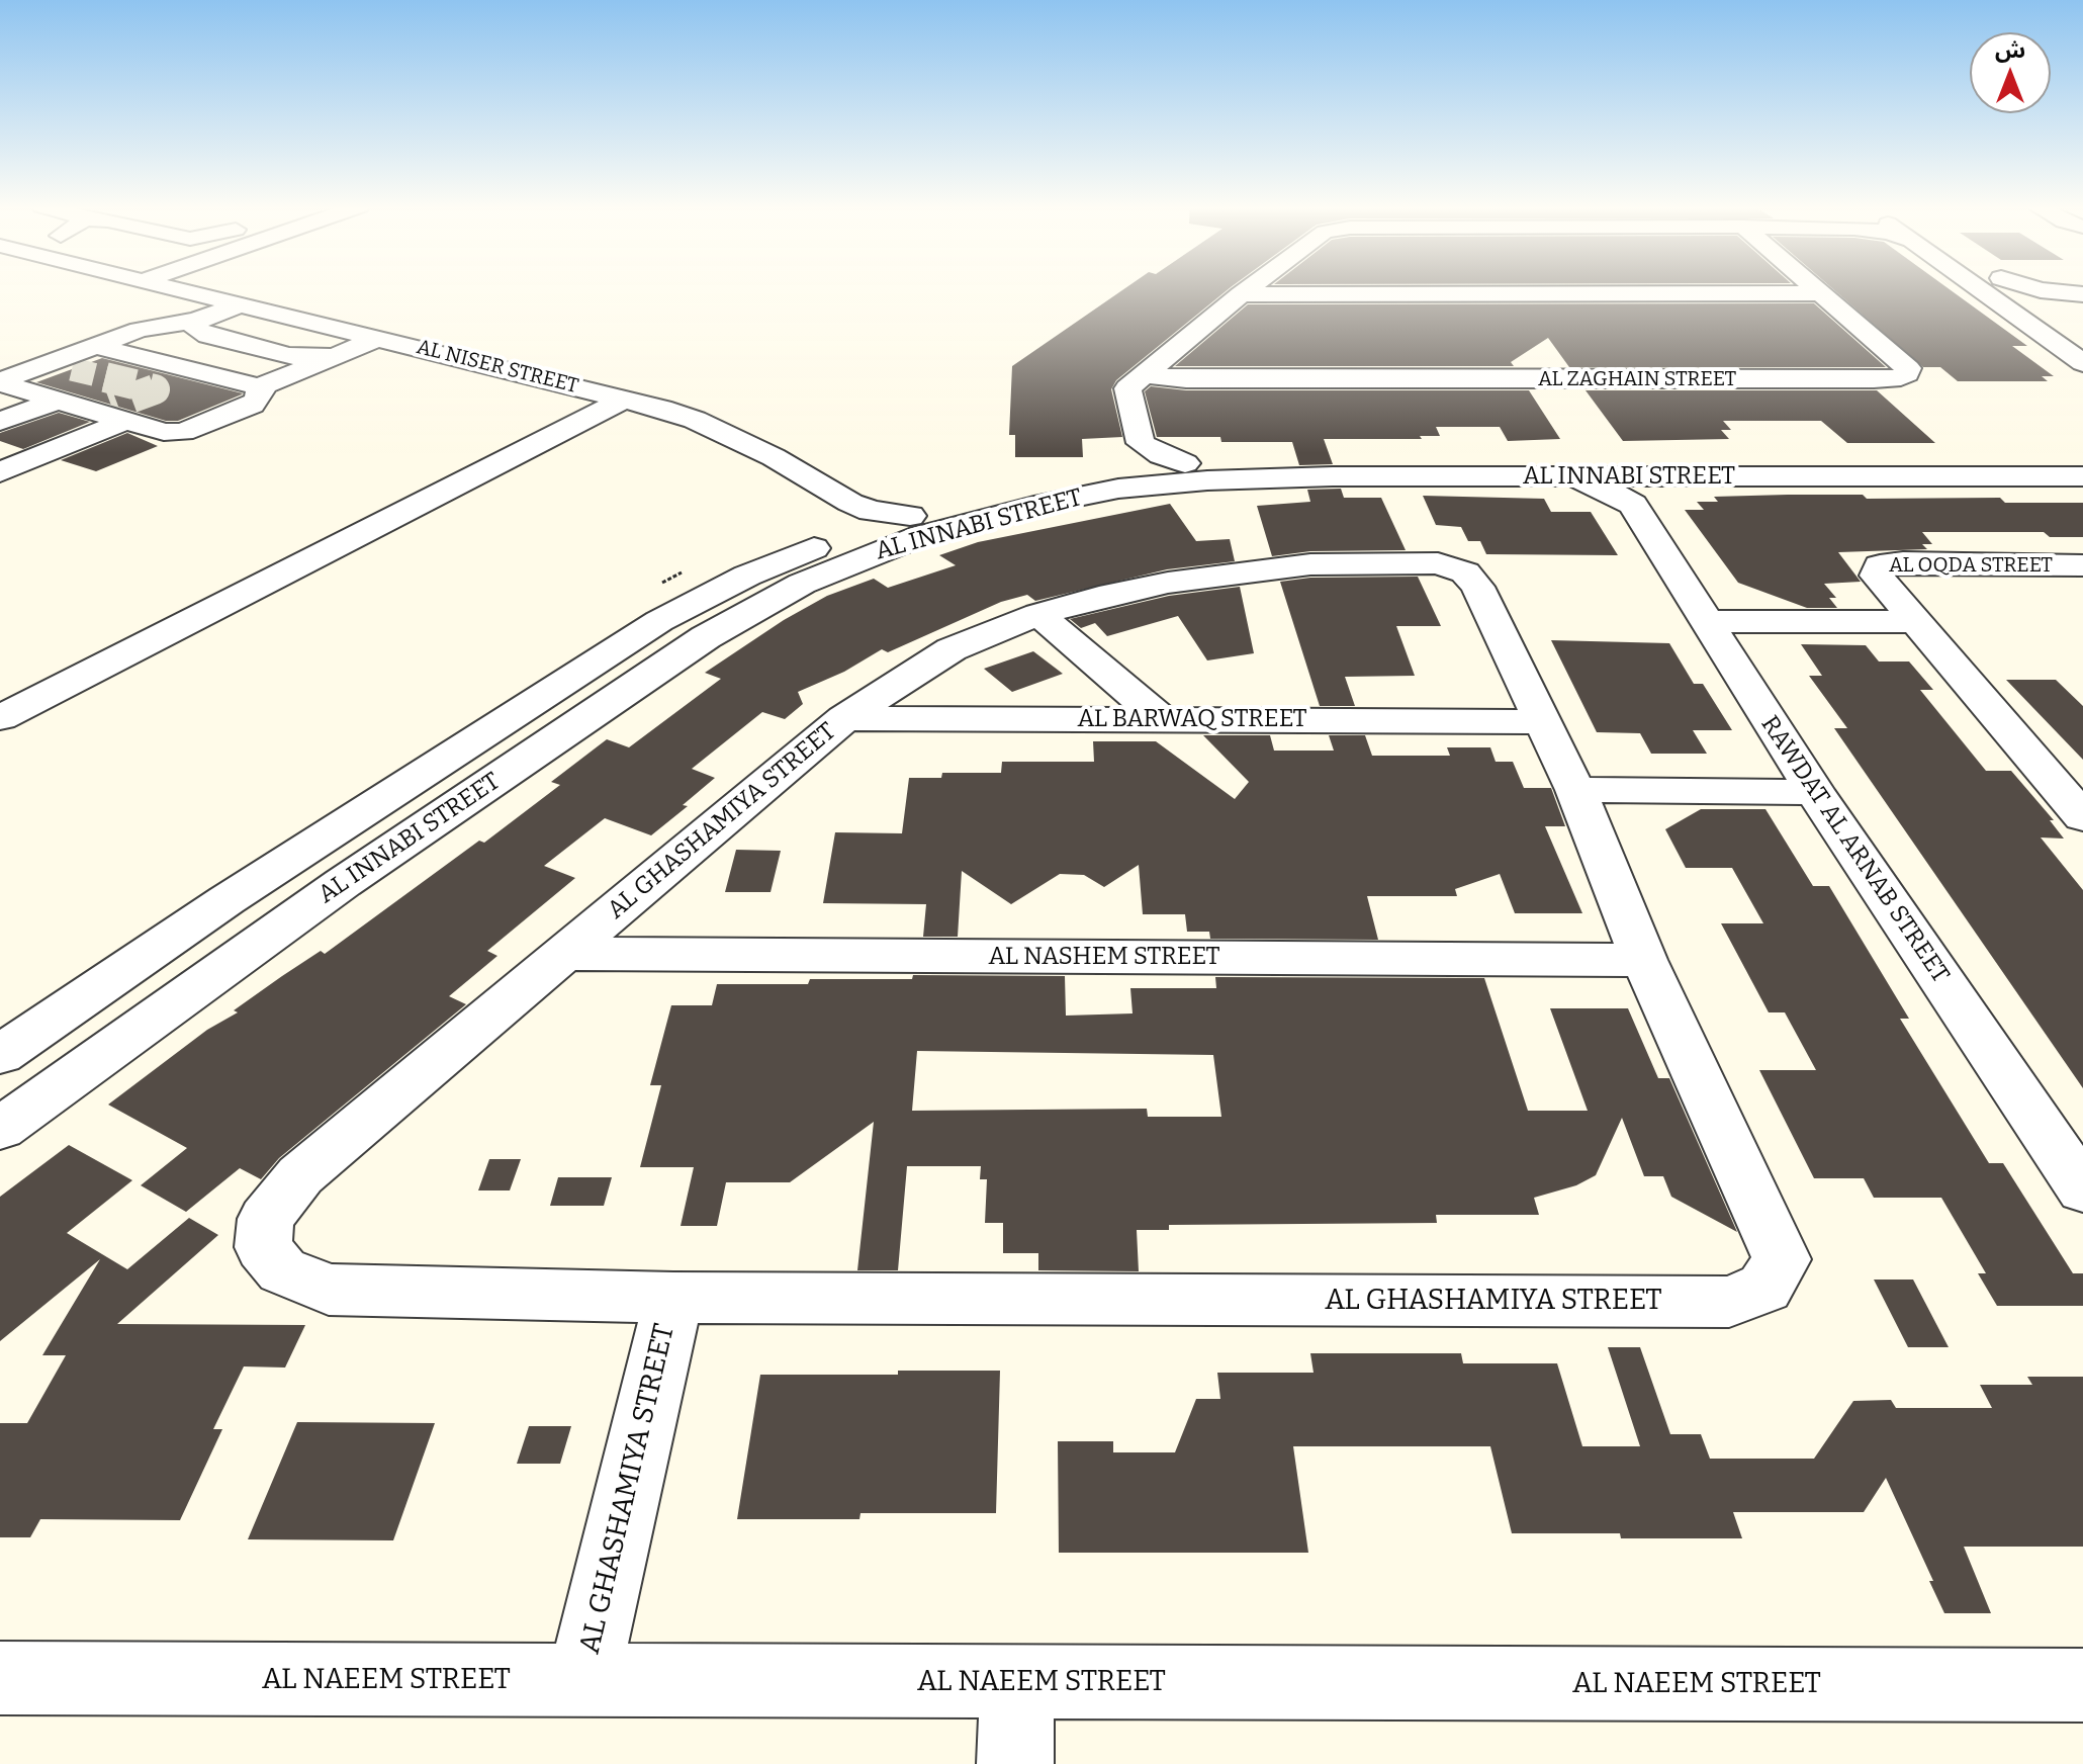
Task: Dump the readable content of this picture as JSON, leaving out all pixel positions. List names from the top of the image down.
{
  "streets": {
    "street": [
      "AL NISER STREET",
      "AL ZAGHAIN STREET",
      "AL INNABI STREET",
      "AL OQDA STREET",
      "AL BARWAQ STREET",
      "AL GHASHAMIYA STREET",
      "RAWDAT AL ARNAB STREET",
      "AL NASHEM STREET",
      "AL NAEEM STREET"
    ]
  },
  "crossings": [
    ["AL NISER STREET", "AL INNABI STREET"],
    ["AL BARWAQ STREET", "AL GHASHAMIYA STREET"],
    ["AL GHASHAMIYA STREET", "AL NASHEM STREET"],
    ["AL GHASHAMIYA STREET", "AL NAEEM STREET"]
  ],
  "north": "top"
}
